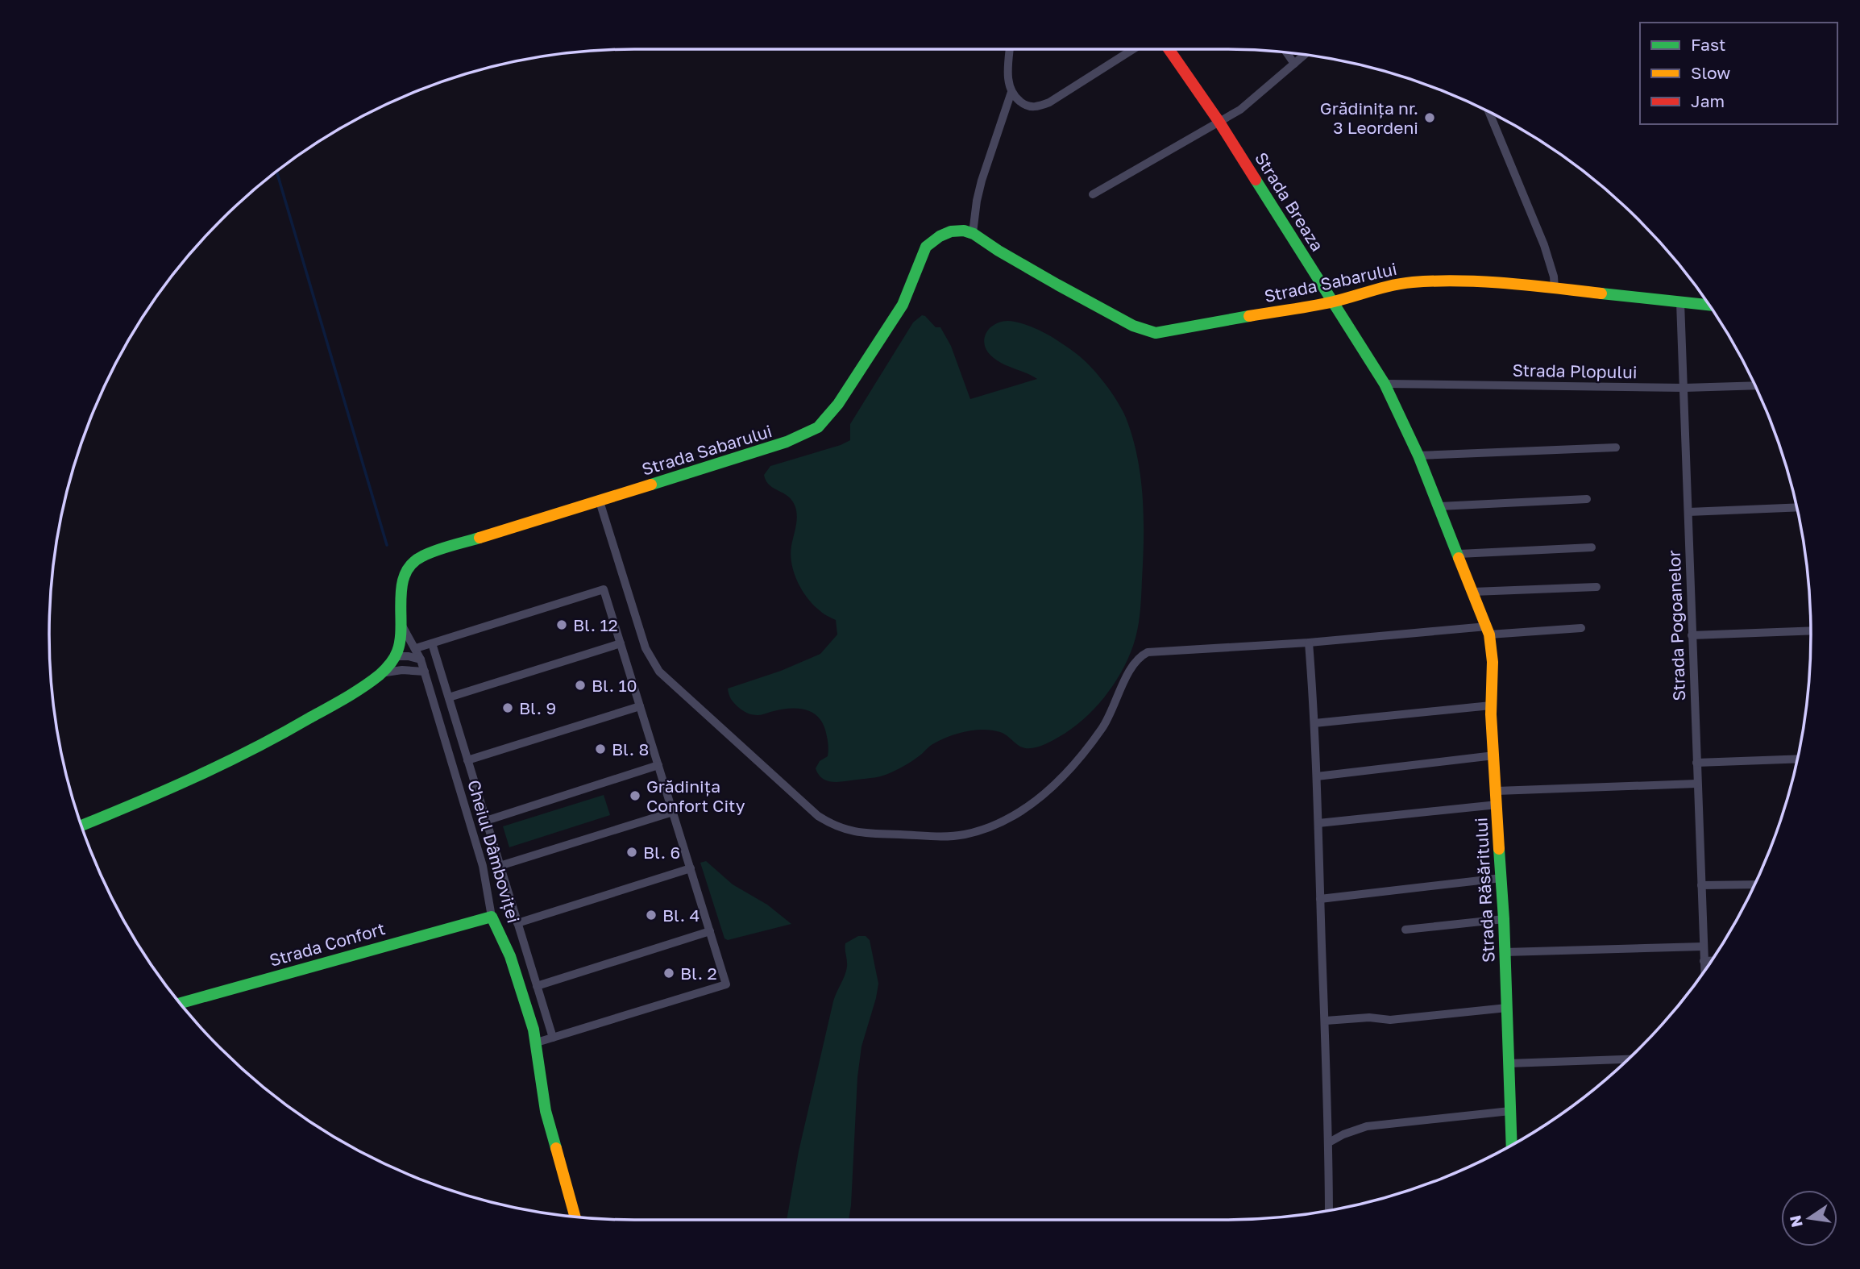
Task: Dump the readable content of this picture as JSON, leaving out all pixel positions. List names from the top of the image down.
{
  "streets": {
    "street": [
      "Strada Breaza",
      "Strada Sabarului",
      "Strada Plopului",
      "Strada Pogoanelor",
      "Cheiul Dâmboviței",
      "Strada Răsăritului",
      "Strada Confort"
    ]
  },
  "crossings": [
    ["Strada Breaza", "Strada Sabarului"],
    ["Strada Breaza", "Strada Plopului"],
    ["Strada Breaza", "Strada Răsăritului"],
    ["Strada Sabarului", "Strada Pogoanelor"],
    ["Strada Sabarului", "Cheiul Dâmboviței"],
    ["Strada Plopului", "Strada Pogoanelor"],
    ["Strada Plopului", "Strada Răsăritului"],
    ["Cheiul Dâmboviței", "Strada Confort"]
  ],
  "places": [
    "Grădinița nr. 3 Leordeni",
    "Bl. 12",
    "Bl. 10",
    "Bl. 9",
    "Bl. 8",
    "Grădinița Confort City",
    "Bl. 6",
    "Bl. 4",
    "Bl. 2"
  ],
  "legend": ["Fast", "Slow", "Jam"],
  "north": "left"
}
